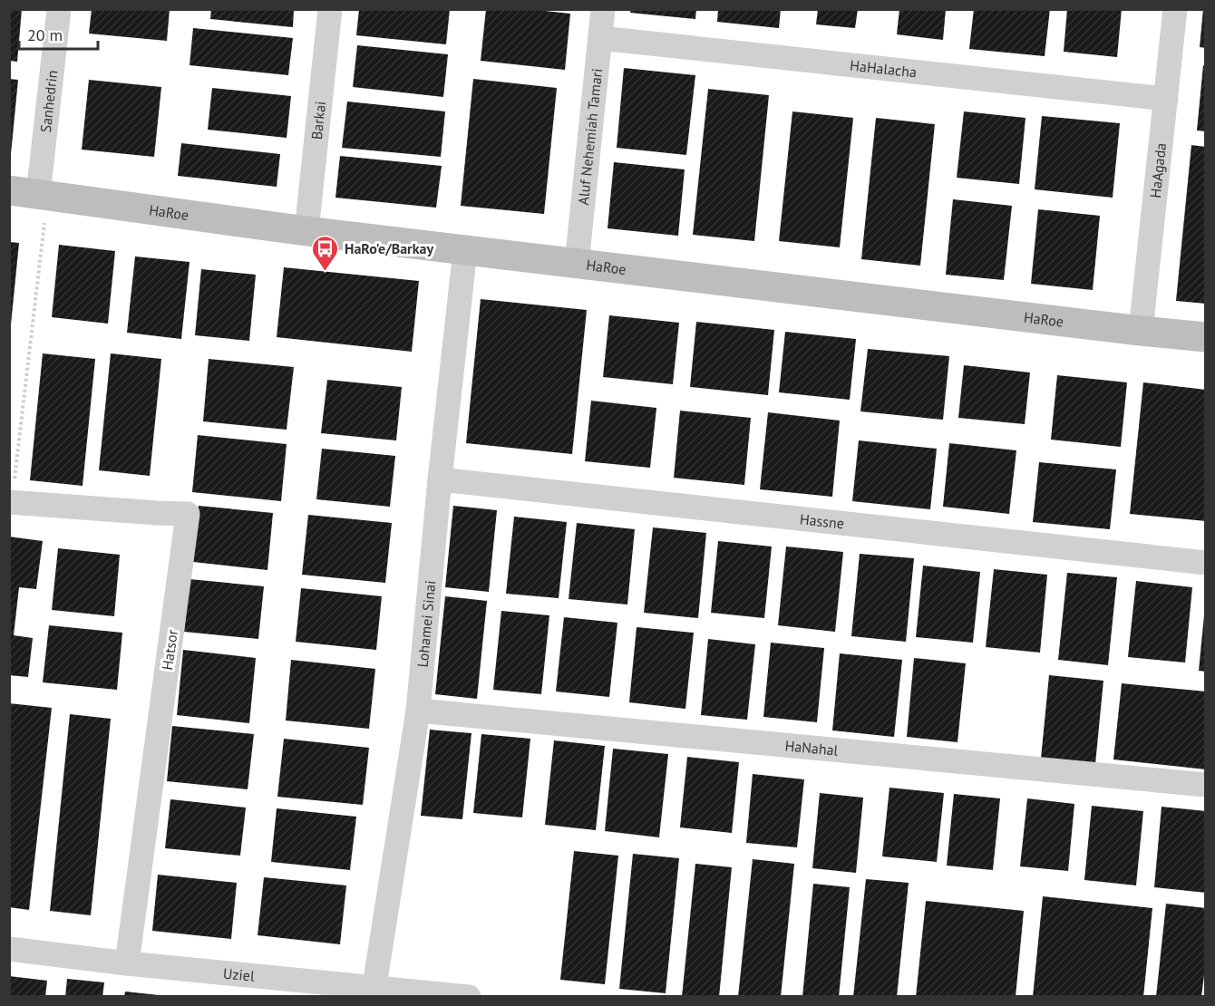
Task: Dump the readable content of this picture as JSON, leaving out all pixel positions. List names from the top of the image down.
{
  "streets": {
    "street": [
      "HaHalacha",
      "Sanhedrin",
      "Barkai",
      "Aluf Nehemiah Tamari",
      "HaAgada",
      "HaRoe",
      "Hassne",
      "Lohamei Sinai",
      "Hatsor",
      "HaNahal",
      "Uziel"
    ]
  },
  "crossings": [
    ["HaHalacha", "Aluf Nehemiah Tamari"],
    ["HaHalacha", "HaAgada"],
    ["Sanhedrin", "HaRoe"],
    ["Barkai", "HaRoe"],
    ["Aluf Nehemiah Tamari", "HaRoe"],
    ["HaAgada", "HaRoe"],
    ["HaRoe", "Lohamei Sinai"],
    ["Hassne", "Lohamei Sinai"],
    ["Lohamei Sinai", "HaNahal"],
    ["Lohamei Sinai", "Uziel"],
    ["Hatsor", "Uziel"]
  ],
  "places": {
    "bus stop": ["HaRo'e/Barkay"]
  },
  "scale_bar": "20 m"
}
